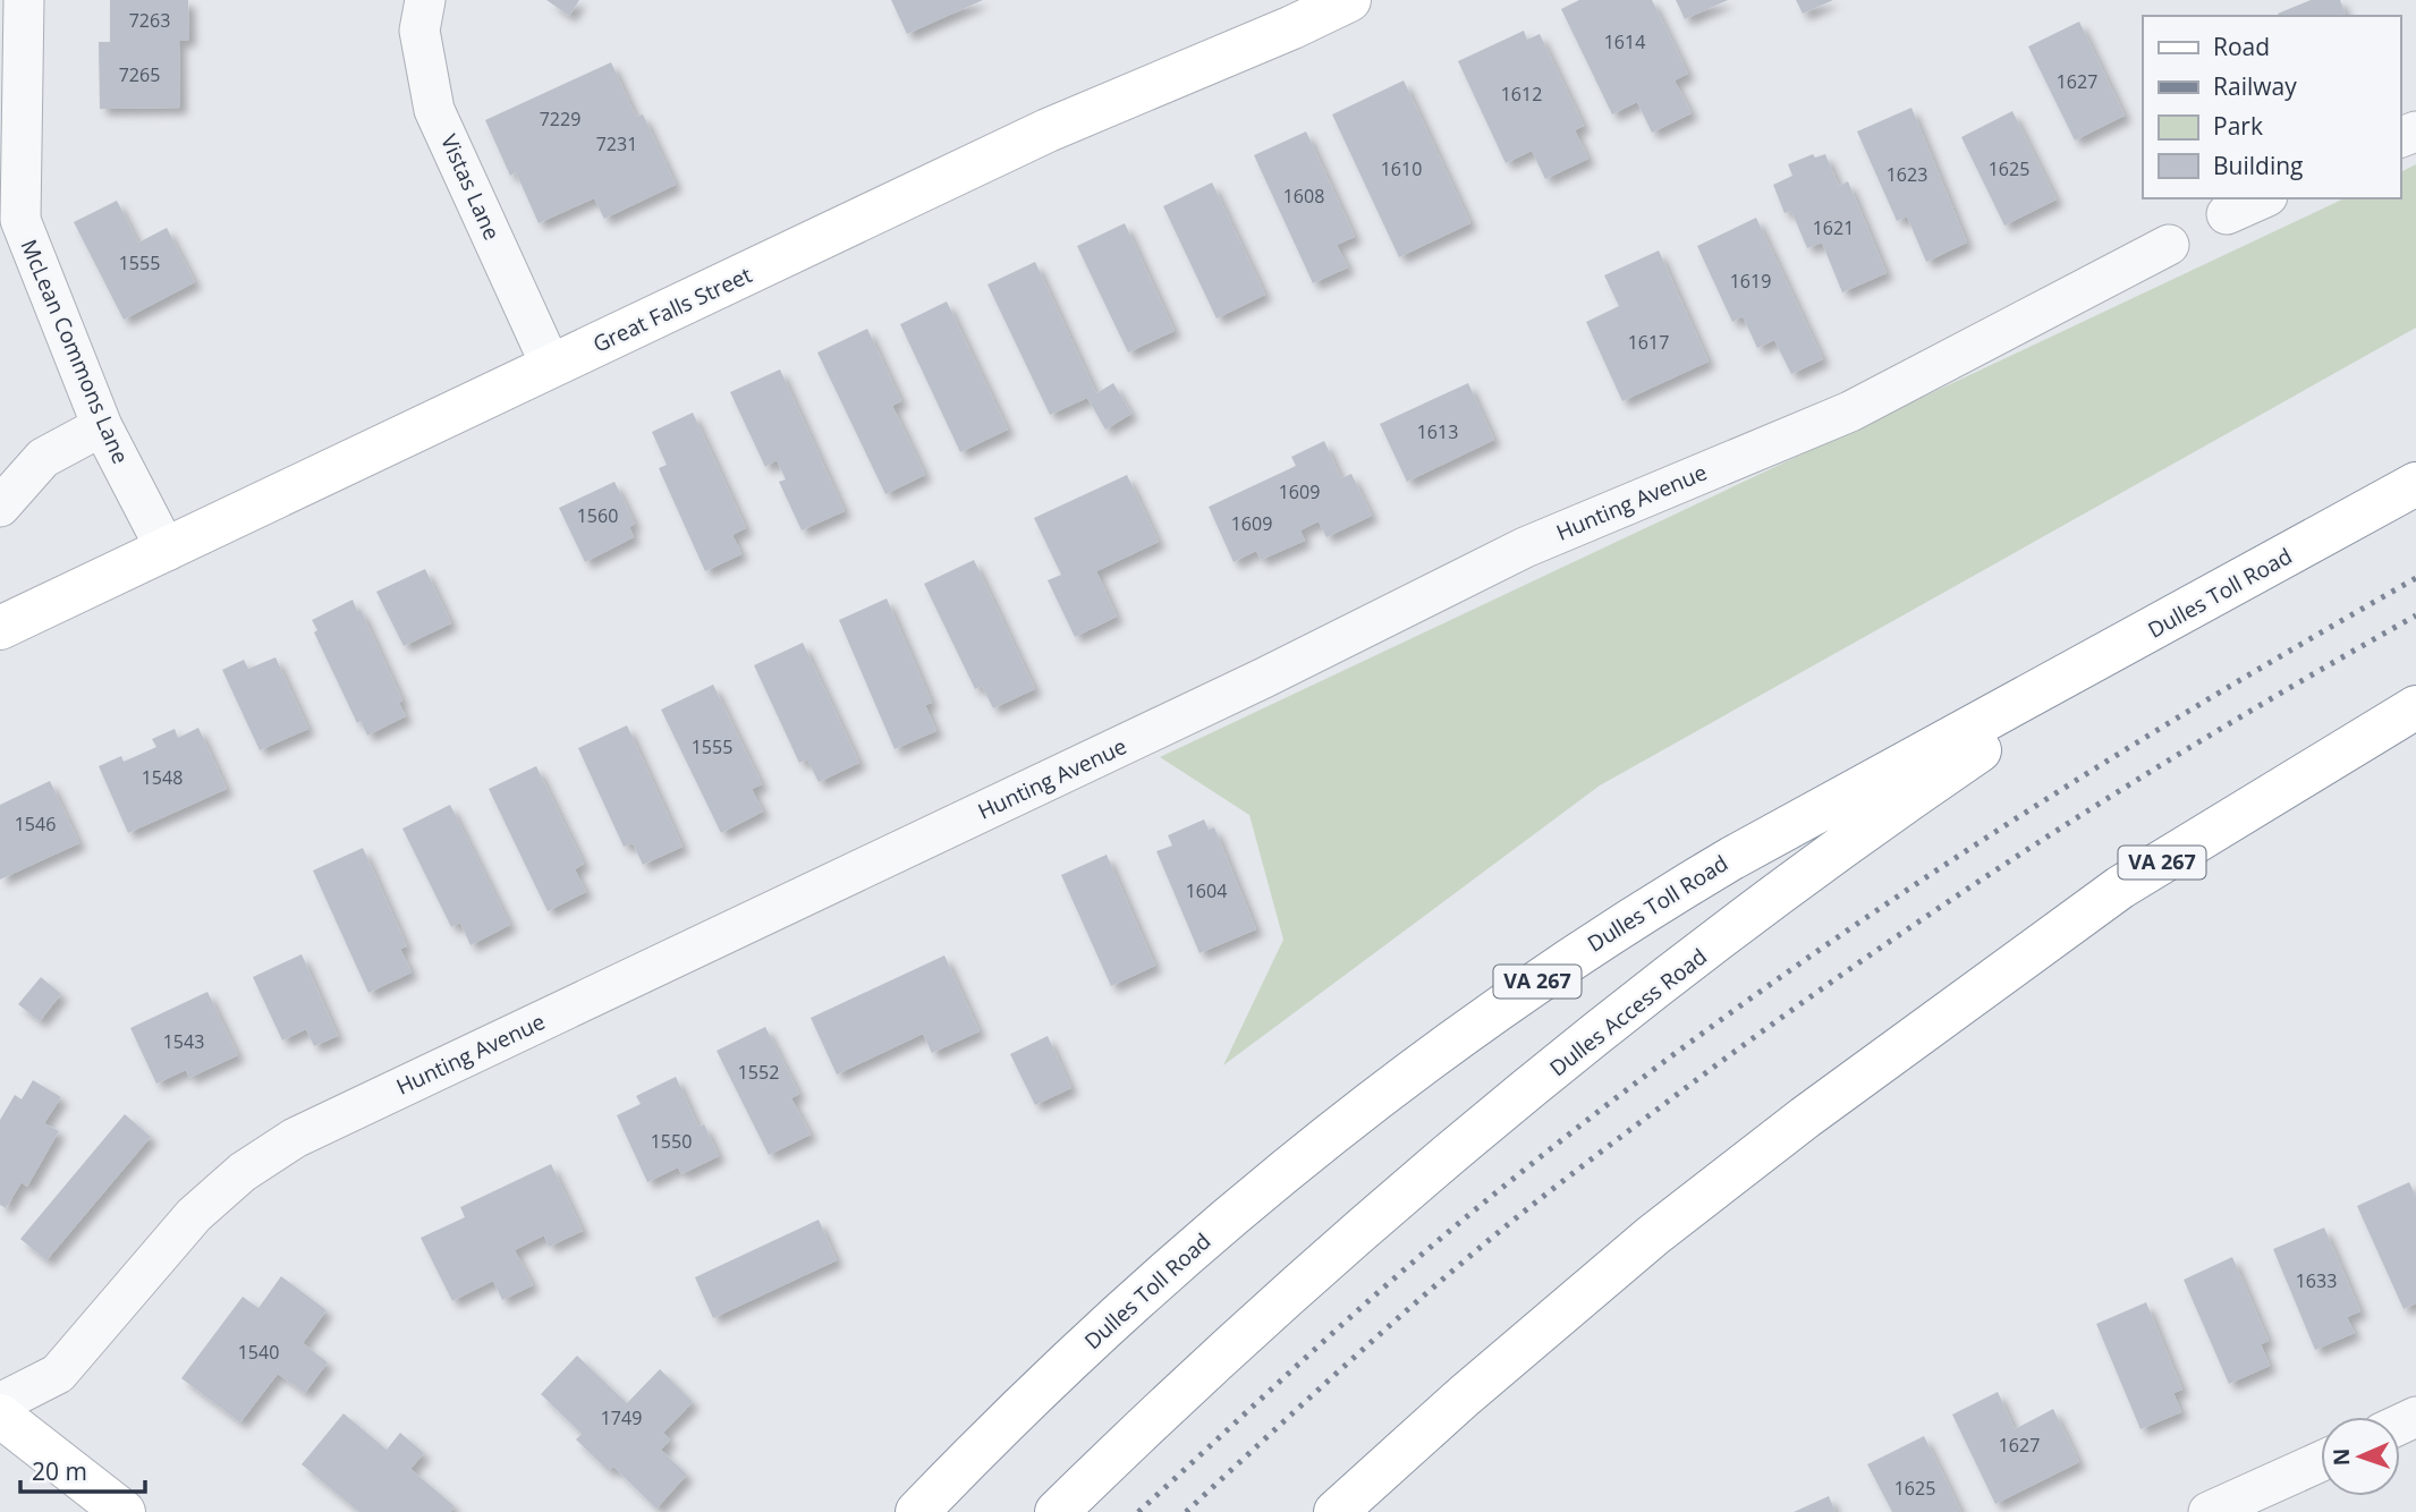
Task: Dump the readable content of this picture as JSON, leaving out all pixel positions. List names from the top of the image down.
{
  "streets": {
    "main road": [
      "Great Falls Street",
      "Dulles Toll Road",
      "VA 267",
      "Dulles Access Road"
    ],
    "street": ["Vistas Lane", "McLean Commons Lane", "Hunting Avenue"]
  },
  "crossings": [
    ["Vistas Lane", "Great Falls Street"],
    ["Great Falls Street", "McLean Commons Lane"],
    ["Dulles Toll Road", "Dulles Access Road"]
  ],
  "house_numbers": [
    "7263",
    "1614",
    "7265",
    "1627",
    "1612",
    "7229",
    "7231",
    "1610",
    "1625",
    "1623",
    "1608",
    "1621",
    "1555",
    "1619",
    "1617",
    "1613",
    "1609",
    "1560",
    "1609",
    "1555",
    "1548",
    "1546",
    "1604",
    "1543",
    "1552",
    "1550",
    "1633",
    "1540",
    "1749",
    "1627",
    "1625"
  ],
  "legend": [
    "Road",
    "Railway",
    "Park",
    "Building"
  ],
  "scale_bar": "20 m",
  "north": "left"
}
